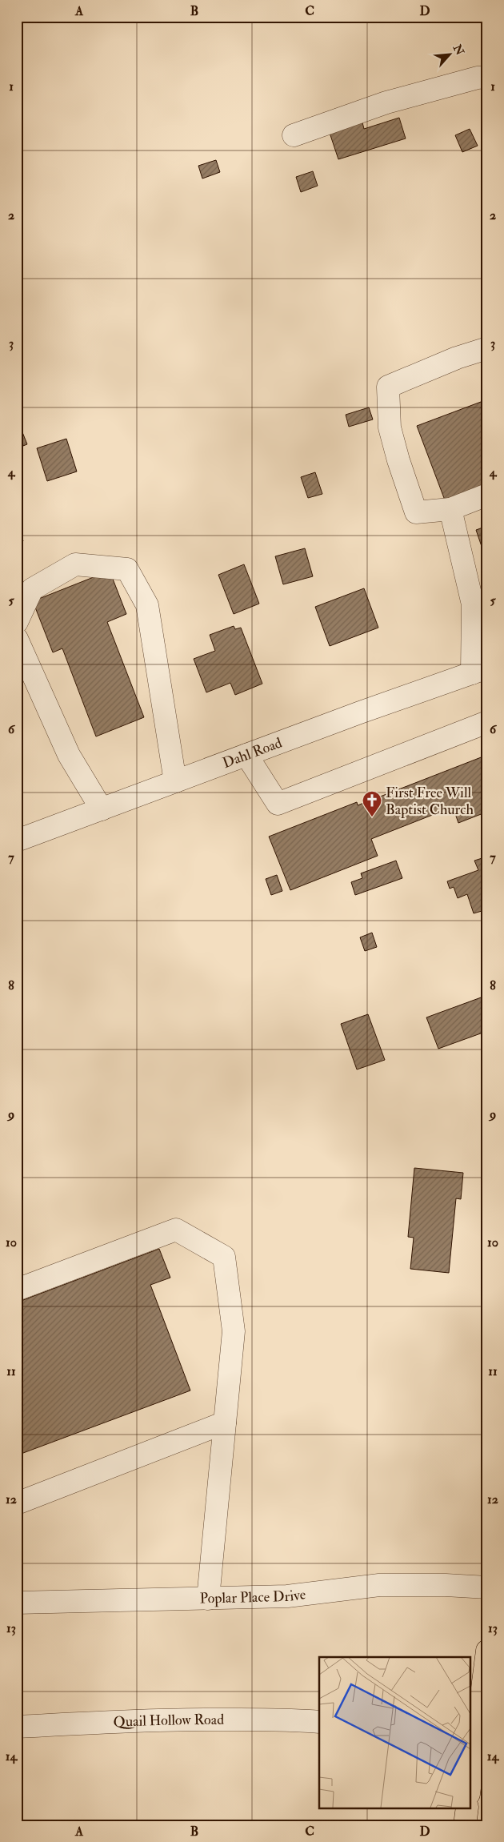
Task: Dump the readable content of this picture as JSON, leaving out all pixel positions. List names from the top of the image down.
{
  "streets": {
    "street": ["Dahl Road", "Poplar Place Drive", "Quail Hollow Road"]
  },
  "places": {
    "church": ["First Free Will Baptist Church"]
  },
  "north": "top right",
  "grid": {
    "columns": [
      "A",
      "B",
      "C",
      "D"
    ],
    "rows": [
      "1",
      "2",
      "3",
      "4",
      "5",
      "6",
      "7",
      "8",
      "9",
      "10",
      "11",
      "12",
      "13",
      "14"
    ]
  }
}
